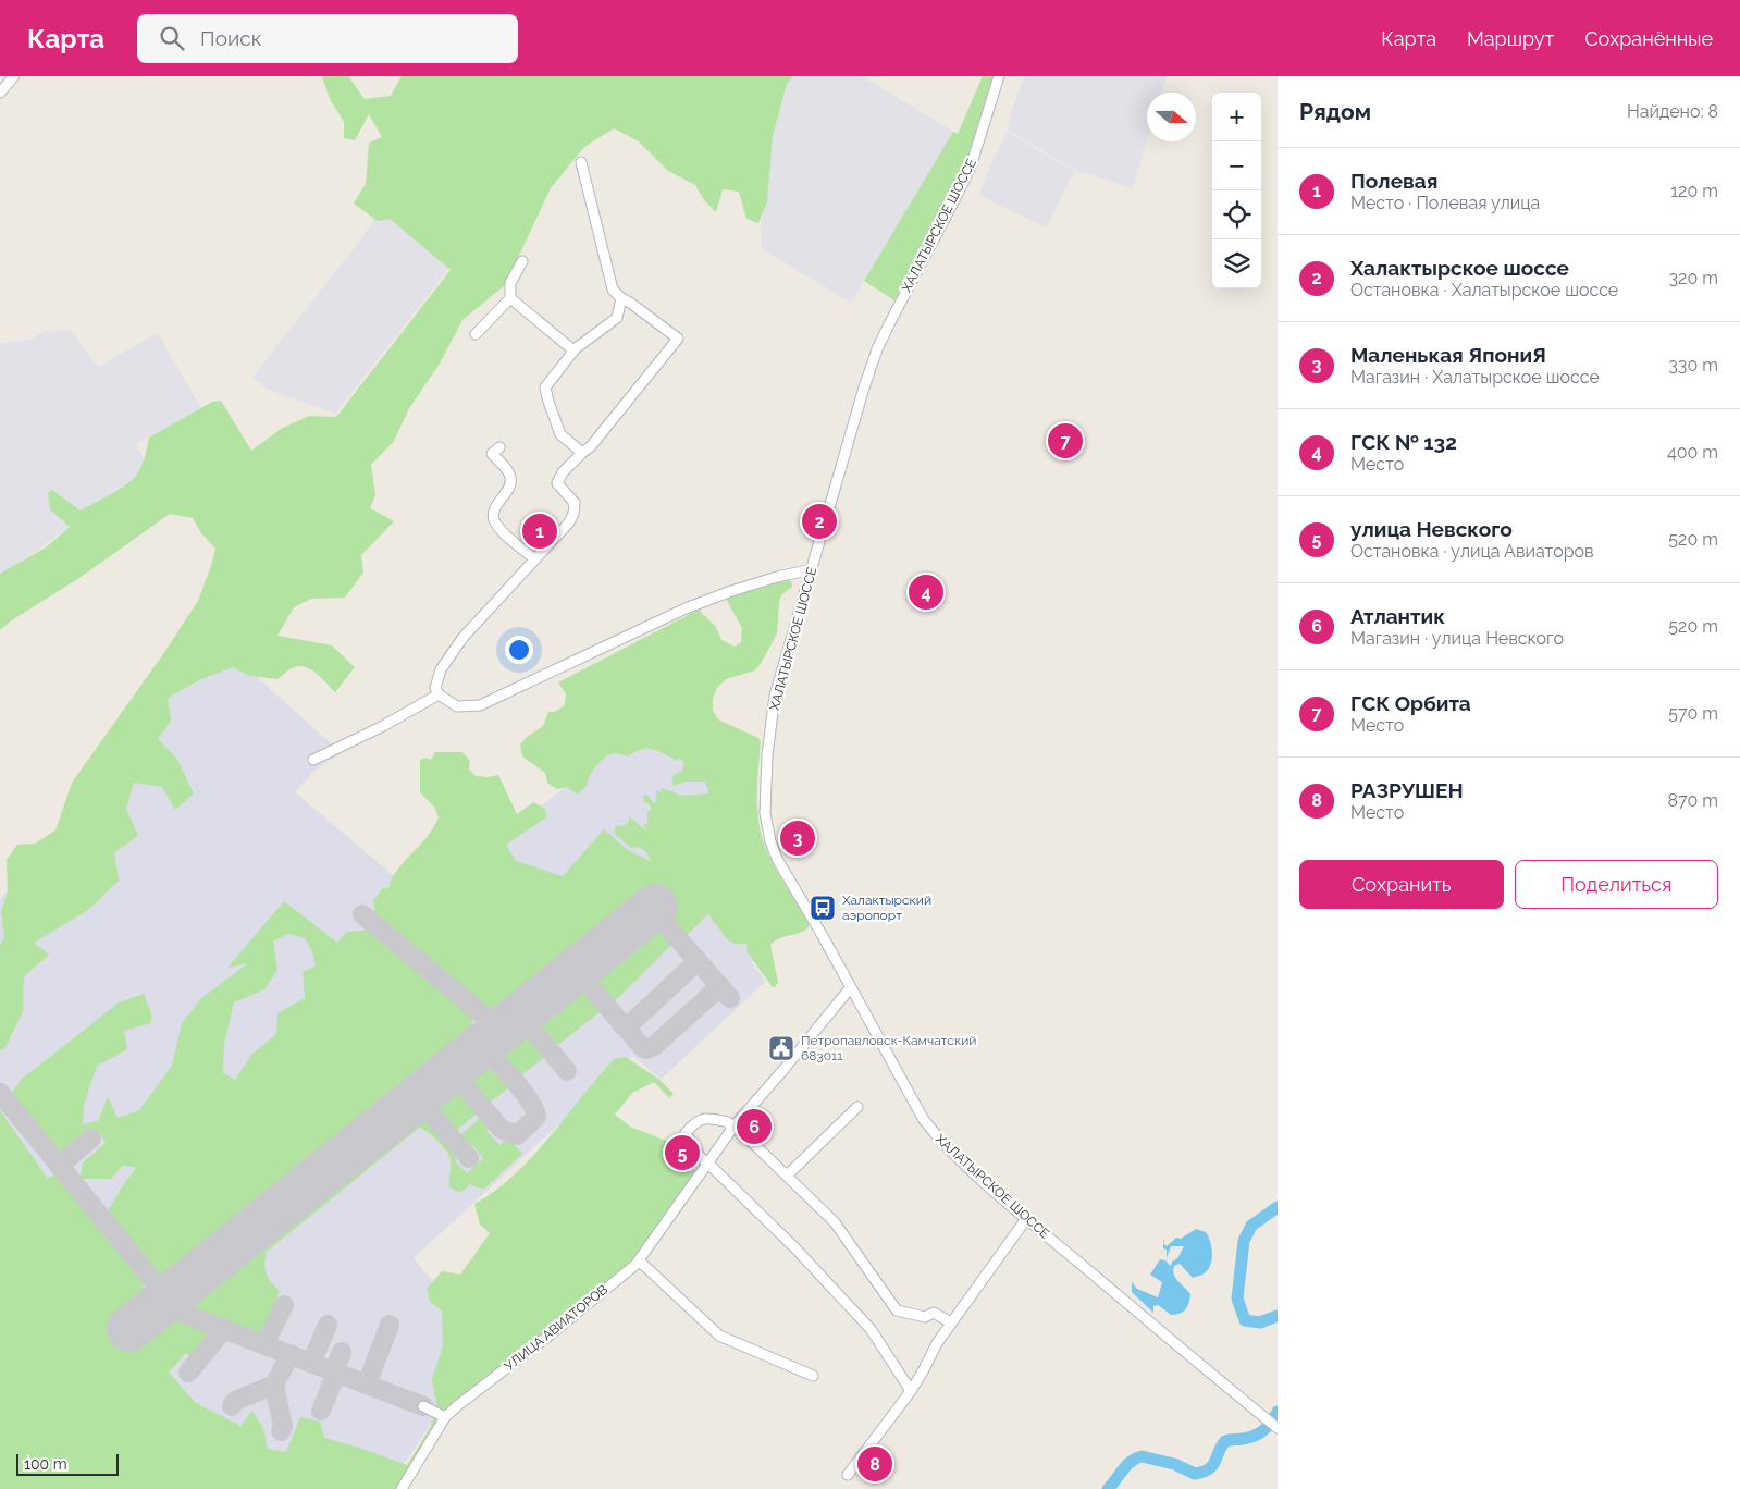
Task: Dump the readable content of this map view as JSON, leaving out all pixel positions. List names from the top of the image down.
{
  "streets": {
    "street": ["ХАЛАТЫРСКОЕ ШОССЕ", "УЛИЦА АВИАТОРОВ"]
  },
  "crossings": [
    ["ХАЛАТЫРСКОЕ ШОССЕ", "УЛИЦА АВИАТОРОВ"]
  ],
  "places": {
    "bus stop": ["Халактырский аэропорт"],
    "public building": ["Петропавловск-Камчатский 683011"]
  },
  "scale_bar": "100 m",
  "north": "right",
  "page": {
    "header": "Карта",
    "search": "Поиск",
    "nav": ["Карта", "Маршрут", "Сохранённые"],
    "heading": ["Рядом", "Найдено: 8"],
    "map_buttons": ["+", "−"],
    "list": [
      {
        "mark": "1",
        "name": "Полевая",
        "note": "Место · Полевая улица",
        "value": "120 m"
      },
      {
        "mark": "2",
        "name": "Халактырское шоссе",
        "note": "Остановка · Халатырское шоссе",
        "value": "320 m"
      },
      {
        "mark": "3",
        "name": "Маленькая ЯпониЯ",
        "note": "Магазин · Халатырское шоссе",
        "value": "330 m"
      },
      {
        "mark": "4",
        "name": "ГСК № 132",
        "note": "Место",
        "value": "400 m"
      },
      {
        "mark": "5",
        "name": "улица Невского",
        "note": "Остановка · улица Авиаторов",
        "value": "520 m"
      },
      {
        "mark": "6",
        "name": "Атлантик",
        "note": "Магазин · улица Невского",
        "value": "520 m"
      },
      {
        "mark": "7",
        "name": "ГСК Орбита",
        "note": "Место",
        "value": "570 m"
      },
      {
        "mark": "8",
        "name": "РАЗРУШЕН",
        "note": "Место",
        "value": "870 m"
      }
    ],
    "pins": [
      "7",
      "2",
      "1",
      "4",
      "3",
      "6",
      "5",
      "8"
    ],
    "buttons": ["Сохранить", "Поделиться"],
    "scale": "100 m"
  }
}
